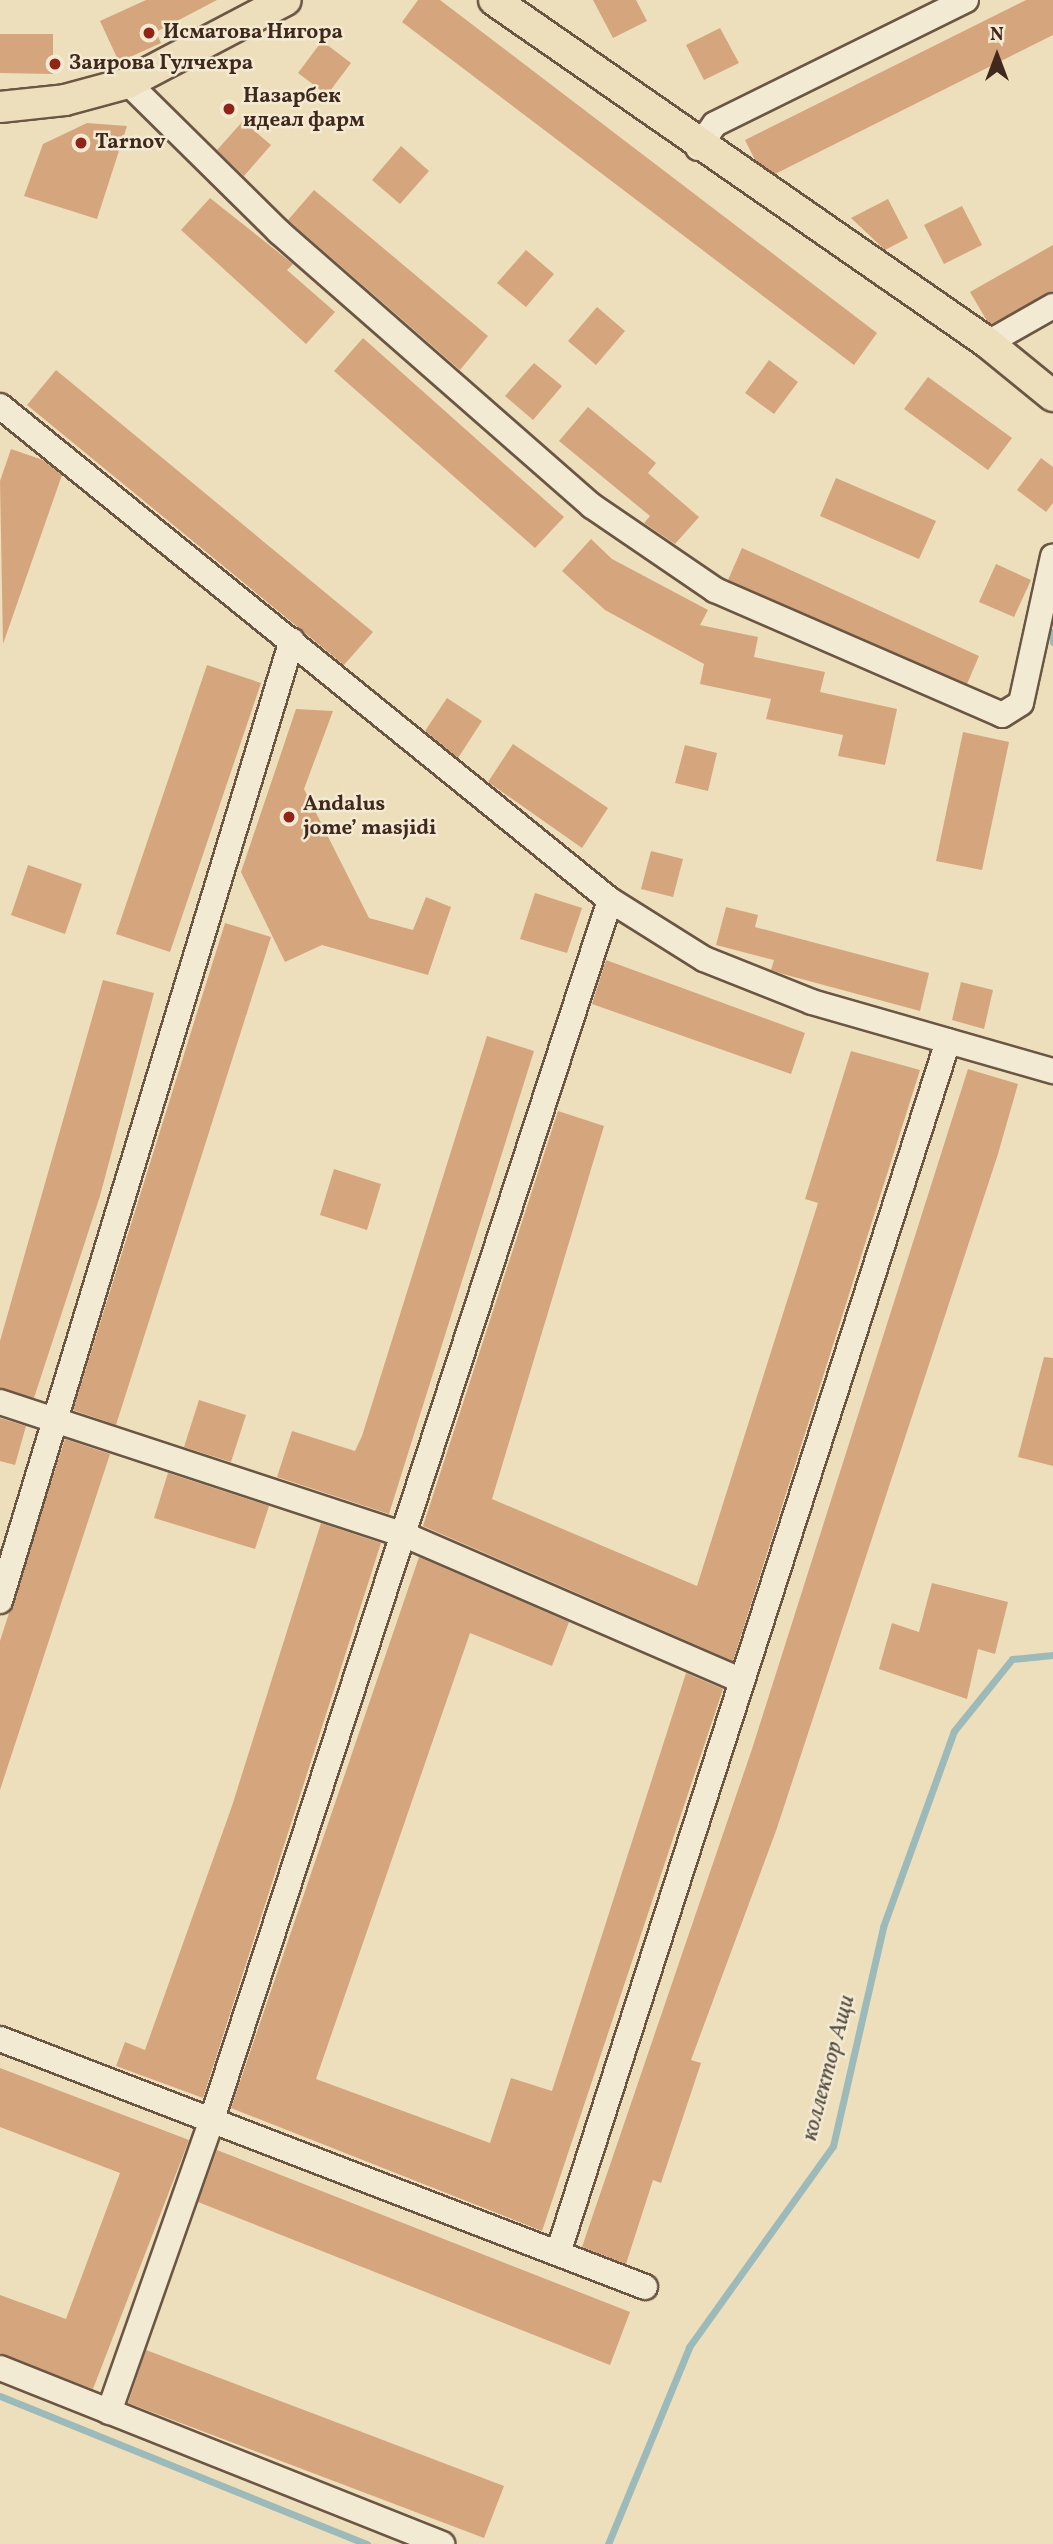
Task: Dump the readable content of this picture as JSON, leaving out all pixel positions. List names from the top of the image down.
{
  "water": ["коллектор Ащи"],
  "places": [
    "Исматова Нигора",
    "Заирова Гулчехра",
    "Назарбек идеал фарм",
    "Tarnov",
    "Andalus jome’ masjidi"
  ],
  "north": "top"
}
